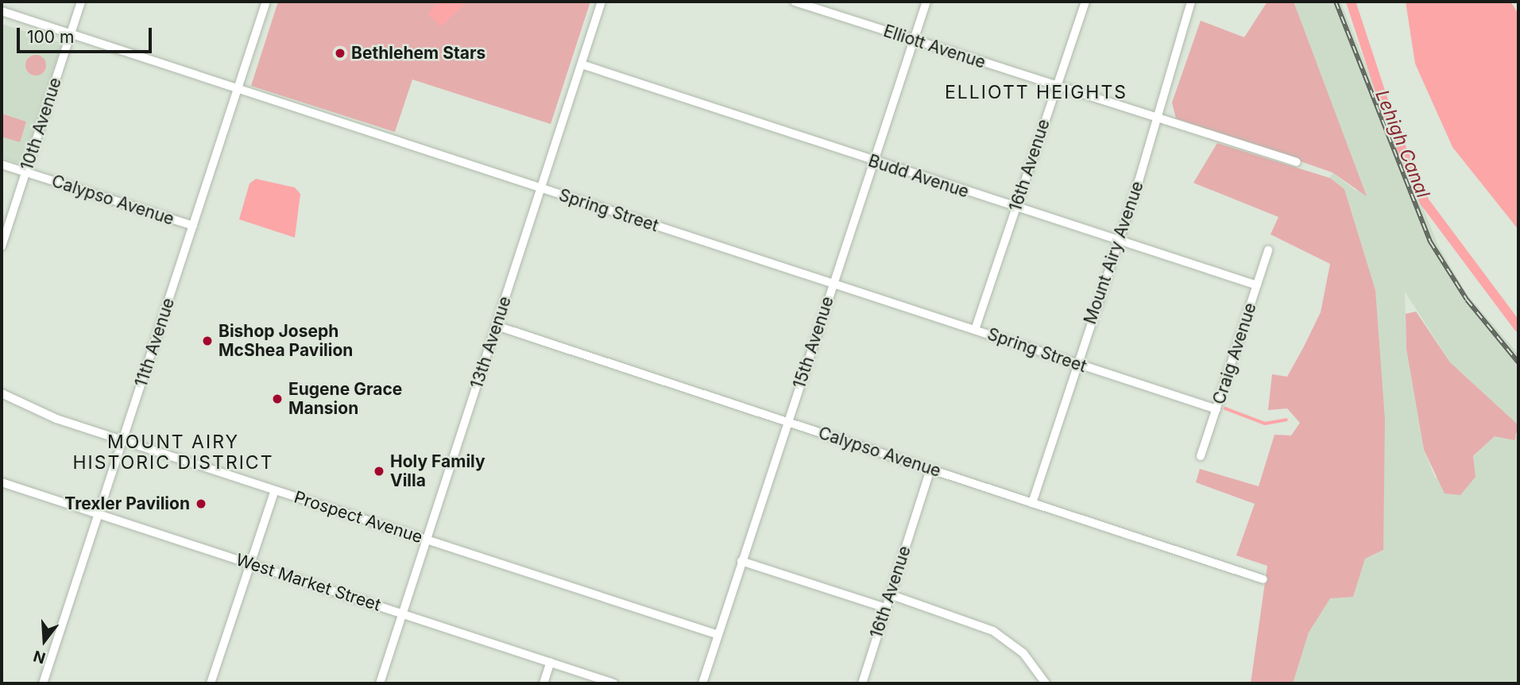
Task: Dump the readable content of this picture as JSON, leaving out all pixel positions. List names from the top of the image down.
{
  "streets": {
    "street": [
      "Elliott Avenue",
      "10th Avenue",
      "16th Avenue",
      "Budd Avenue",
      "Calypso Avenue",
      "Spring Street",
      "Mount Airy Avenue",
      "11th Avenue",
      "13th Avenue",
      "15th Avenue",
      "Craig Avenue",
      "Prospect Avenue",
      "West Market Street"
    ]
  },
  "crossings": [
    ["Elliott Avenue", "16th Avenue"],
    ["Elliott Avenue", "Mount Airy Avenue"],
    ["Elliott Avenue", "15th Avenue"],
    ["10th Avenue", "Calypso Avenue"],
    ["10th Avenue", "Spring Street"],
    ["16th Avenue", "Budd Avenue"],
    ["16th Avenue", "Calypso Avenue"],
    ["16th Avenue", "Spring Street"],
    ["Budd Avenue", "Mount Airy Avenue"],
    ["Budd Avenue", "13th Avenue"],
    ["Budd Avenue", "15th Avenue"],
    ["Budd Avenue", "Craig Avenue"],
    ["Calypso Avenue", "Mount Airy Avenue"],
    ["Calypso Avenue", "11th Avenue"],
    ["Calypso Avenue", "13th Avenue"],
    ["Calypso Avenue", "15th Avenue"],
    ["Spring Street", "Mount Airy Avenue"],
    ["Spring Street", "11th Avenue"],
    ["Spring Street", "13th Avenue"],
    ["Spring Street", "15th Avenue"],
    ["Spring Street", "Craig Avenue"],
    ["11th Avenue", "Prospect Avenue"],
    ["11th Avenue", "West Market Street"],
    ["13th Avenue", "Prospect Avenue"],
    ["13th Avenue", "West Market Street"],
    ["15th Avenue", "Prospect Avenue"]
  ],
  "districts": ["ELLIOTT HEIGHTS", "MOUNT AIRY HISTORIC DISTRICT"],
  "water": ["Lehigh Canal"],
  "places": [
    "Bethlehem Stars",
    "Bishop Joseph McShea Pavilion",
    "Eugene Grace Mansion",
    "Holy Family Villa",
    "Trexler Pavilion"
  ],
  "scale_bar": "100 m",
  "north": "bottom"
}
